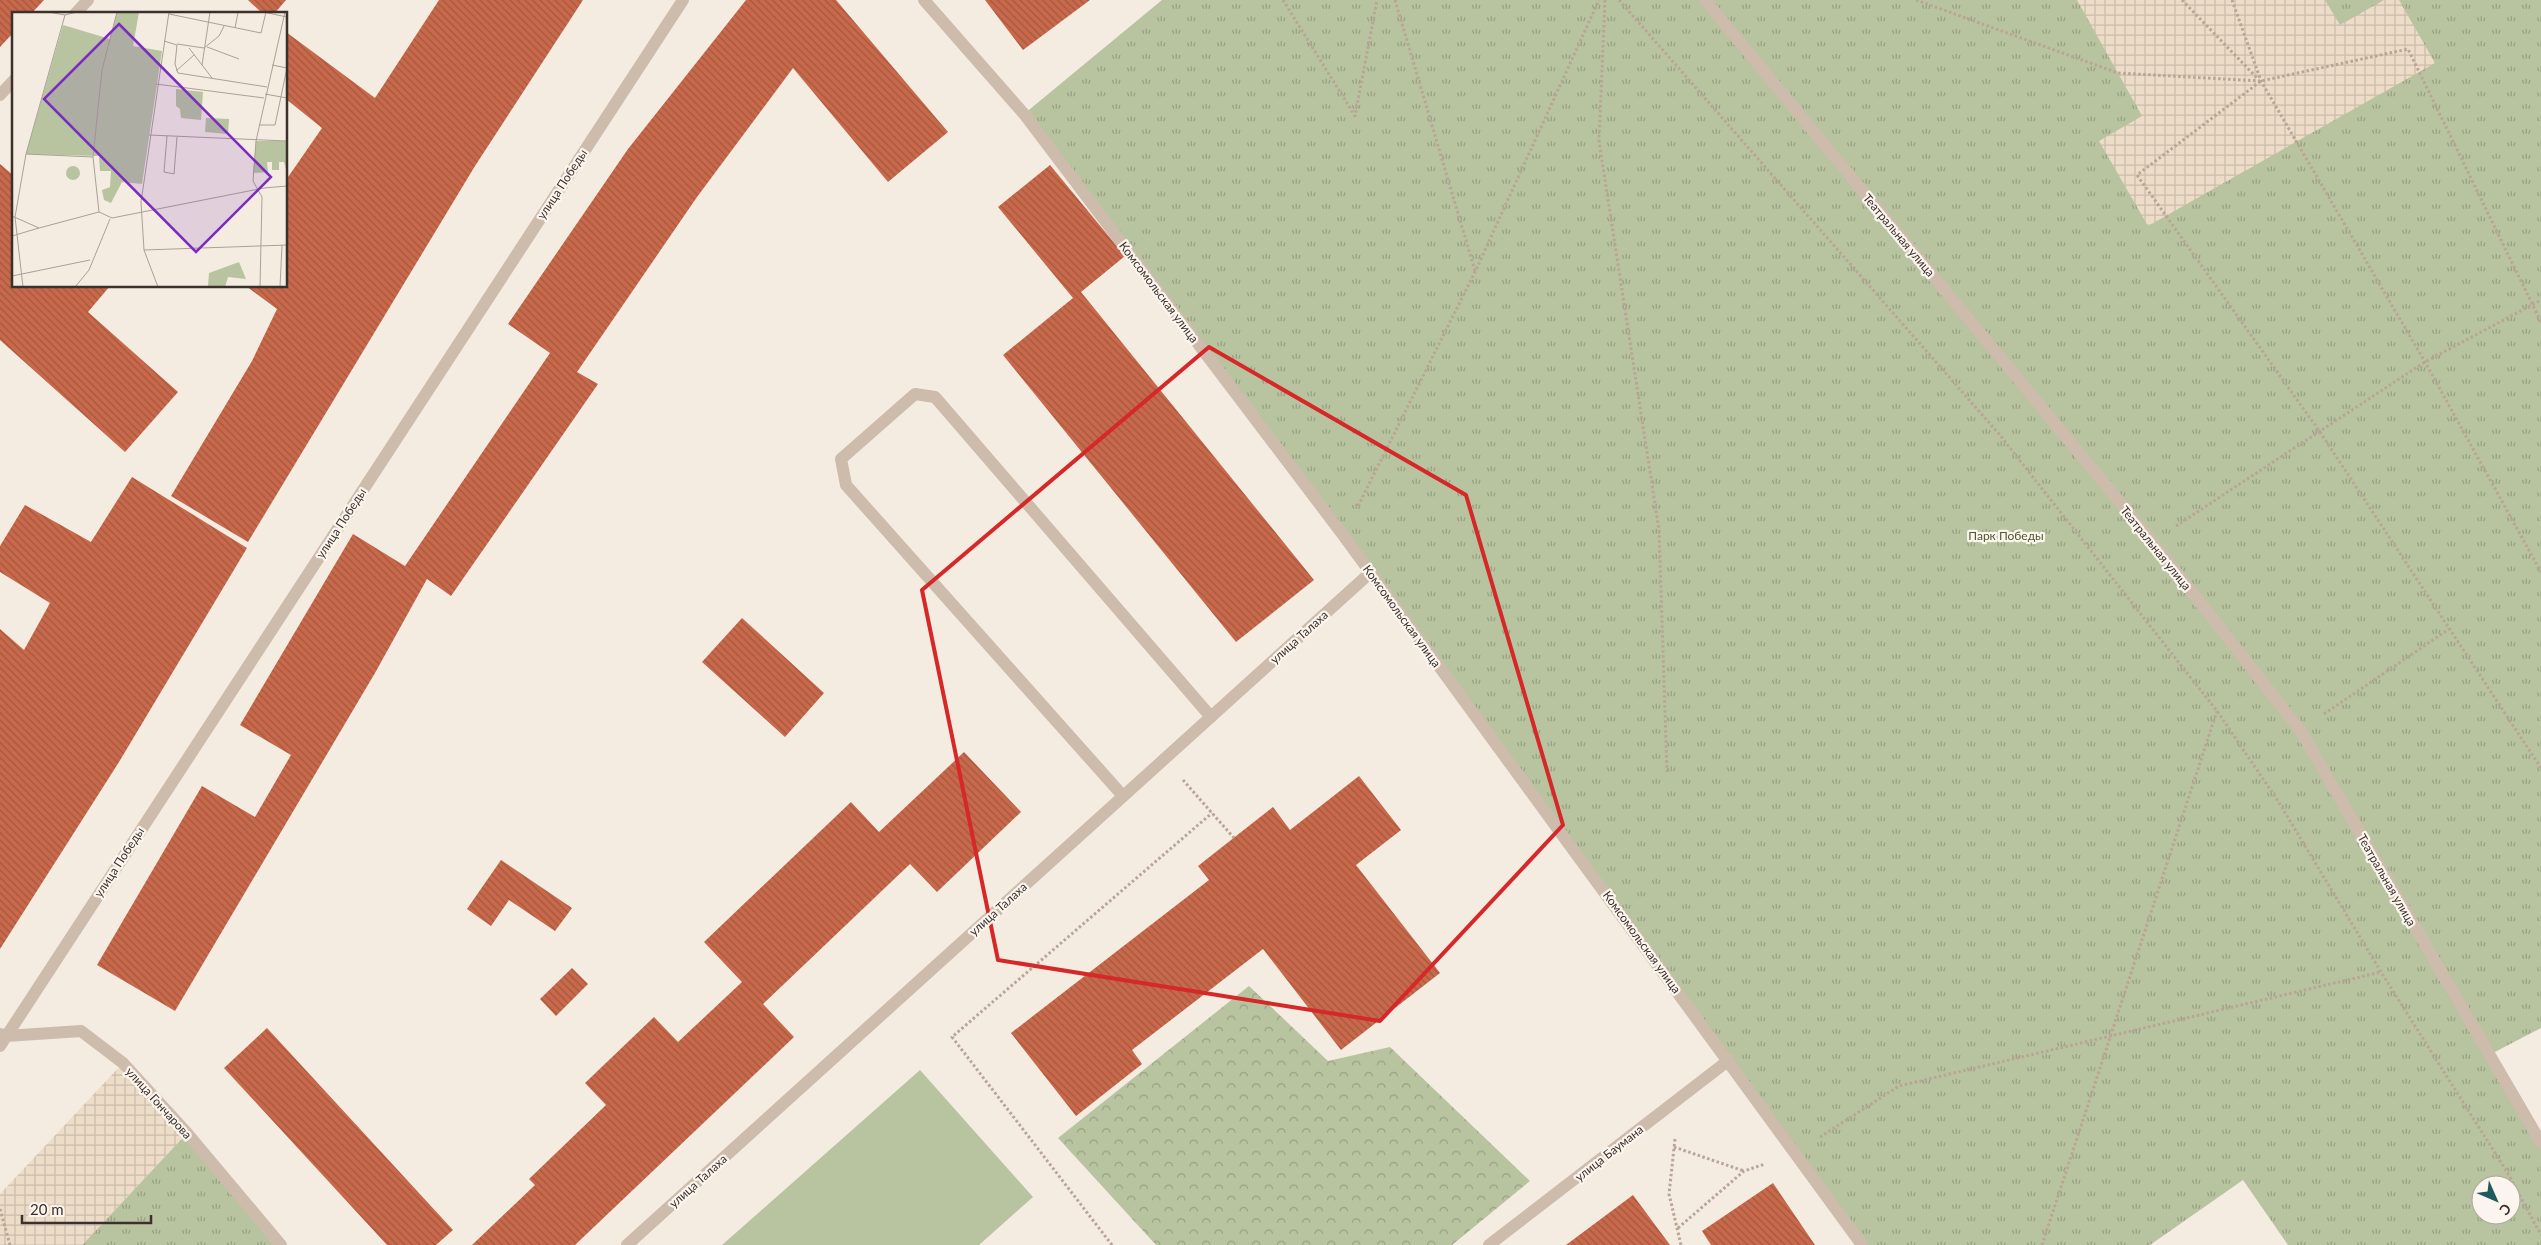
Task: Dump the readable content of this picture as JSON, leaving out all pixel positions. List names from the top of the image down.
{
  "streets": {
    "street": [
      "улица Победы",
      "Театральная улица",
      "Комсомольская улица",
      "улица Талаха",
      "улица Гончарова",
      "улица Баумана"
    ]
  },
  "crossings": [
    ["улица Победы", "улица Гончарова"],
    ["Комсомольская улица", "улица Талаха"],
    ["Комсомольская улица", "улица Баумана"]
  ],
  "parks": ["Парк Победы"],
  "scale_bar": "20 m",
  "north": "bottom right"
}
